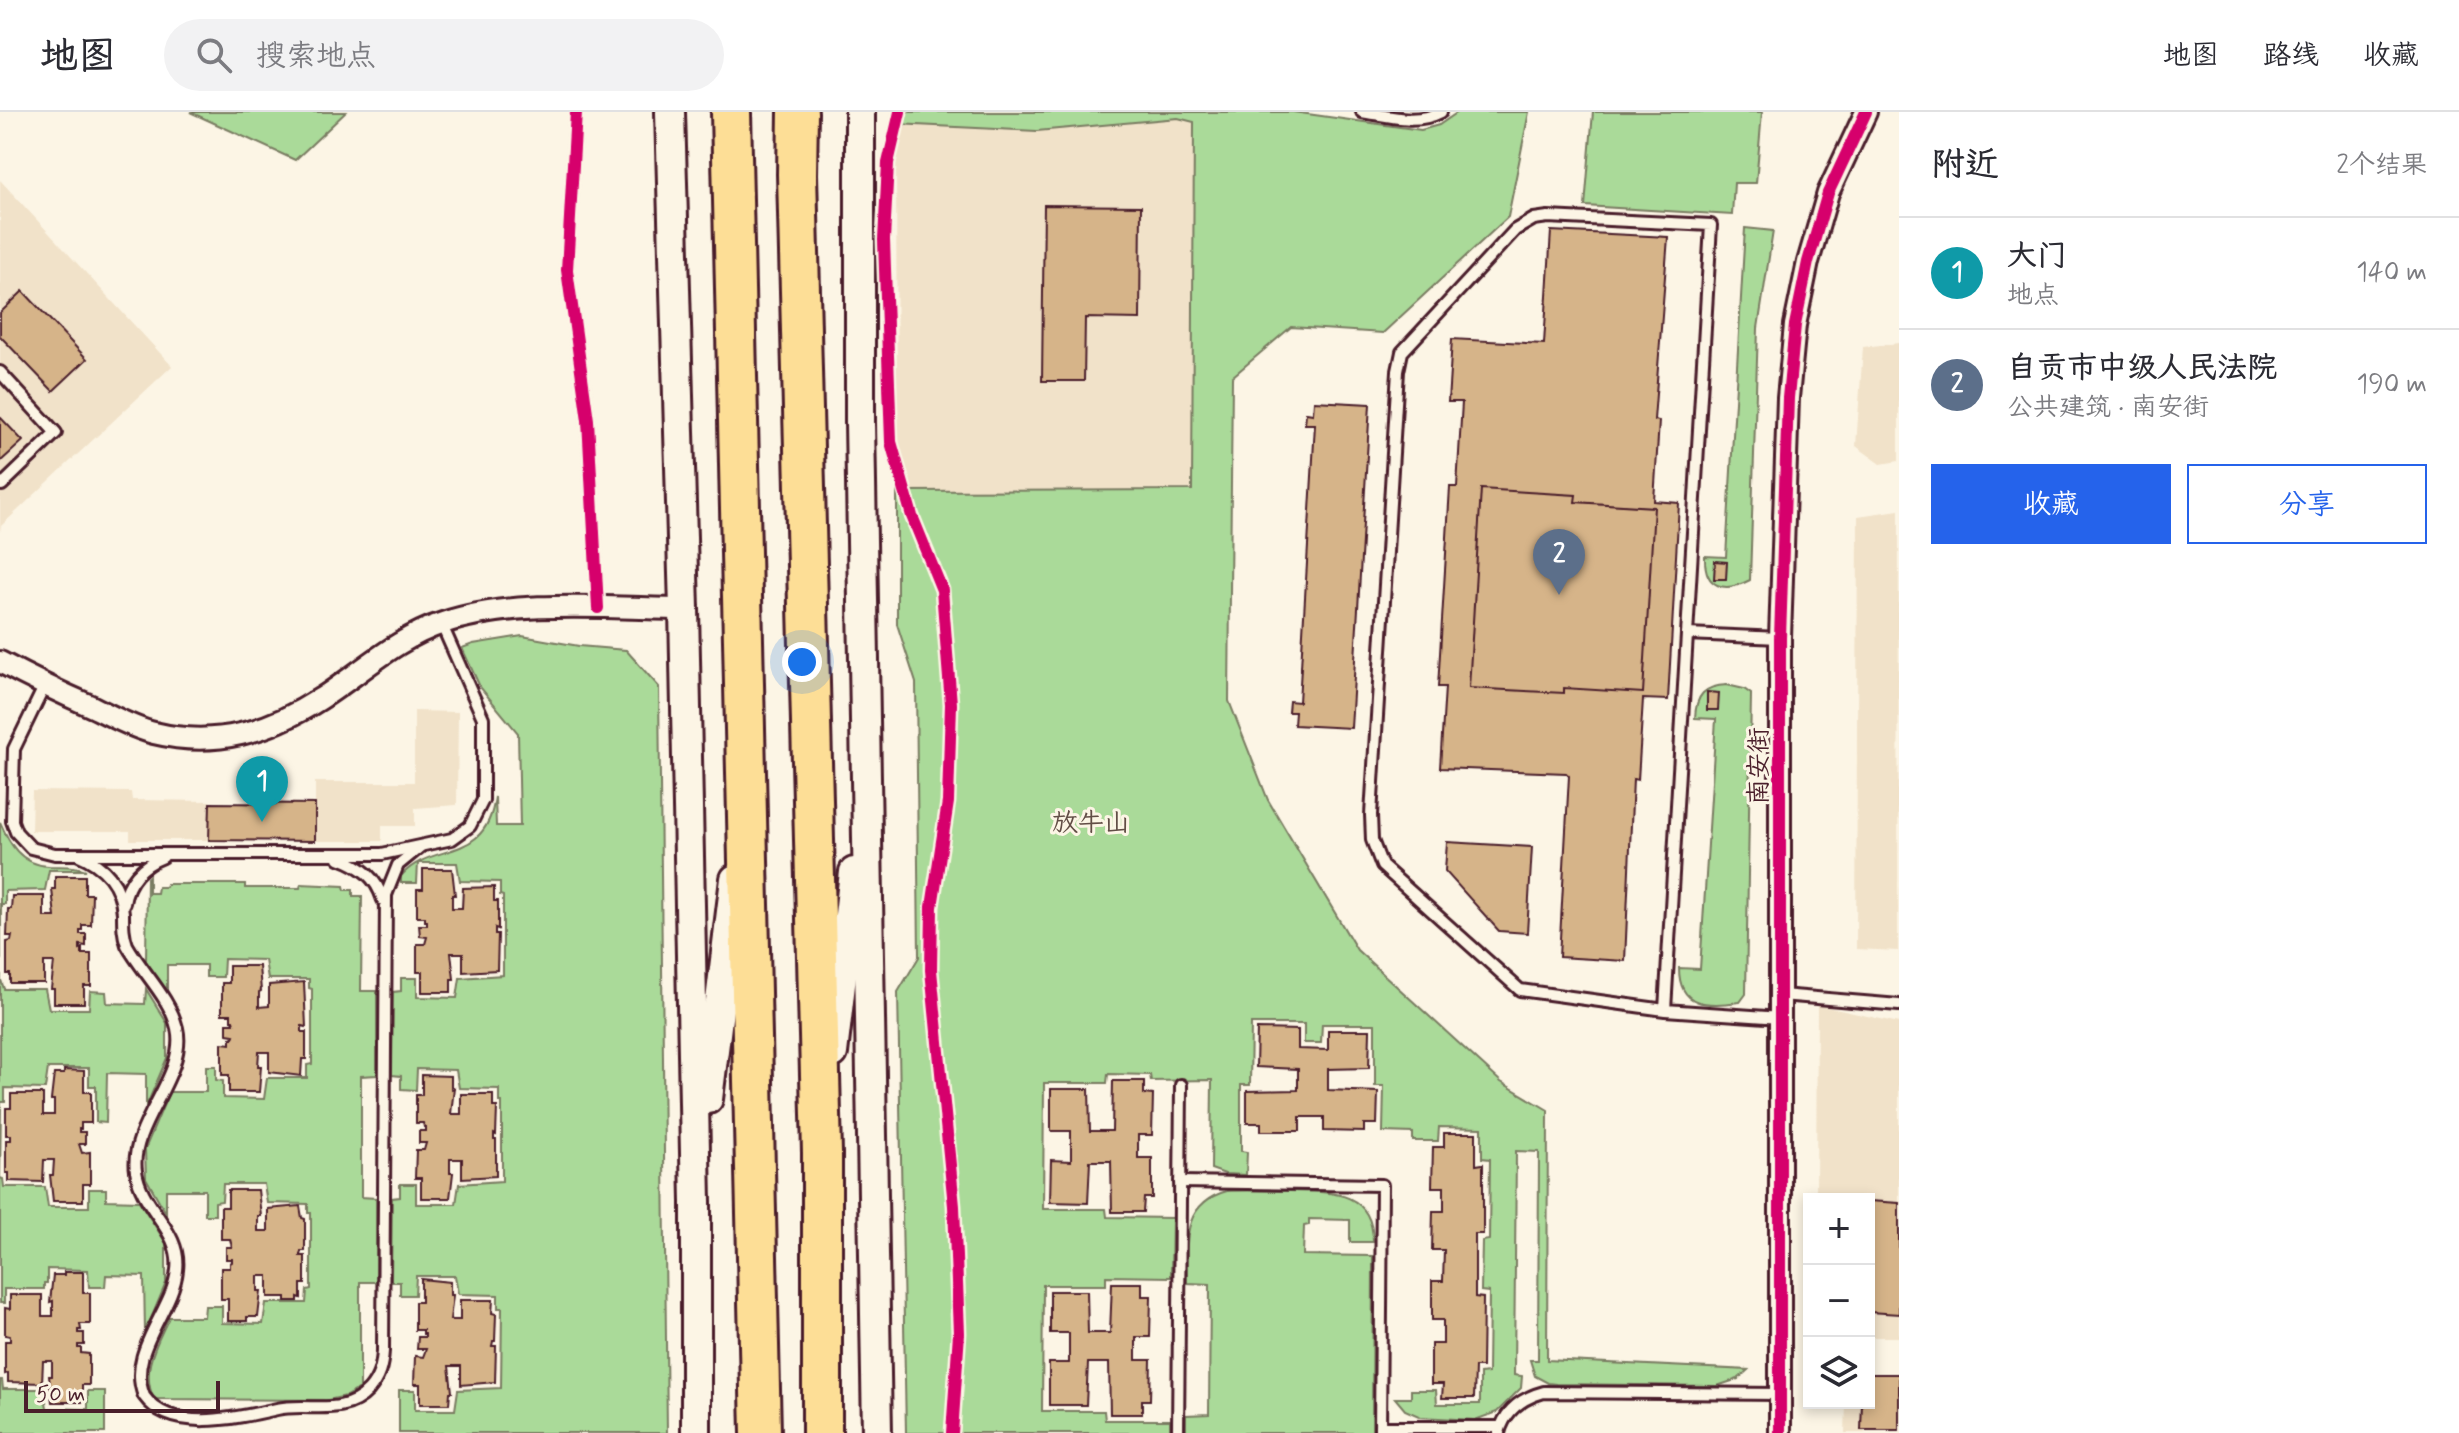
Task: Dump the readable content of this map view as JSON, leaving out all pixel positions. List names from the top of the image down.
{
  "streets": {
    "street": ["南安街"]
  },
  "parks": ["放牛山"],
  "scale_bar": "50 m",
  "page": {
    "header": "地图",
    "search": "搜索地点",
    "nav": ["地图", "路线", "收藏"],
    "heading": ["附近", "2个结果"],
    "list": [
      {
        "mark": "1",
        "name": "大门",
        "note": "地点",
        "value": "140 m"
      },
      {
        "mark": "2",
        "name": "自贡市中级人民法院",
        "note": "公共建筑 · 南安街",
        "value": "190 m"
      }
    ],
    "buttons": ["收藏", "分享"],
    "pins": ["2", "1"],
    "map_buttons": ["+", "−"],
    "scale": "50 m"
  }
}
